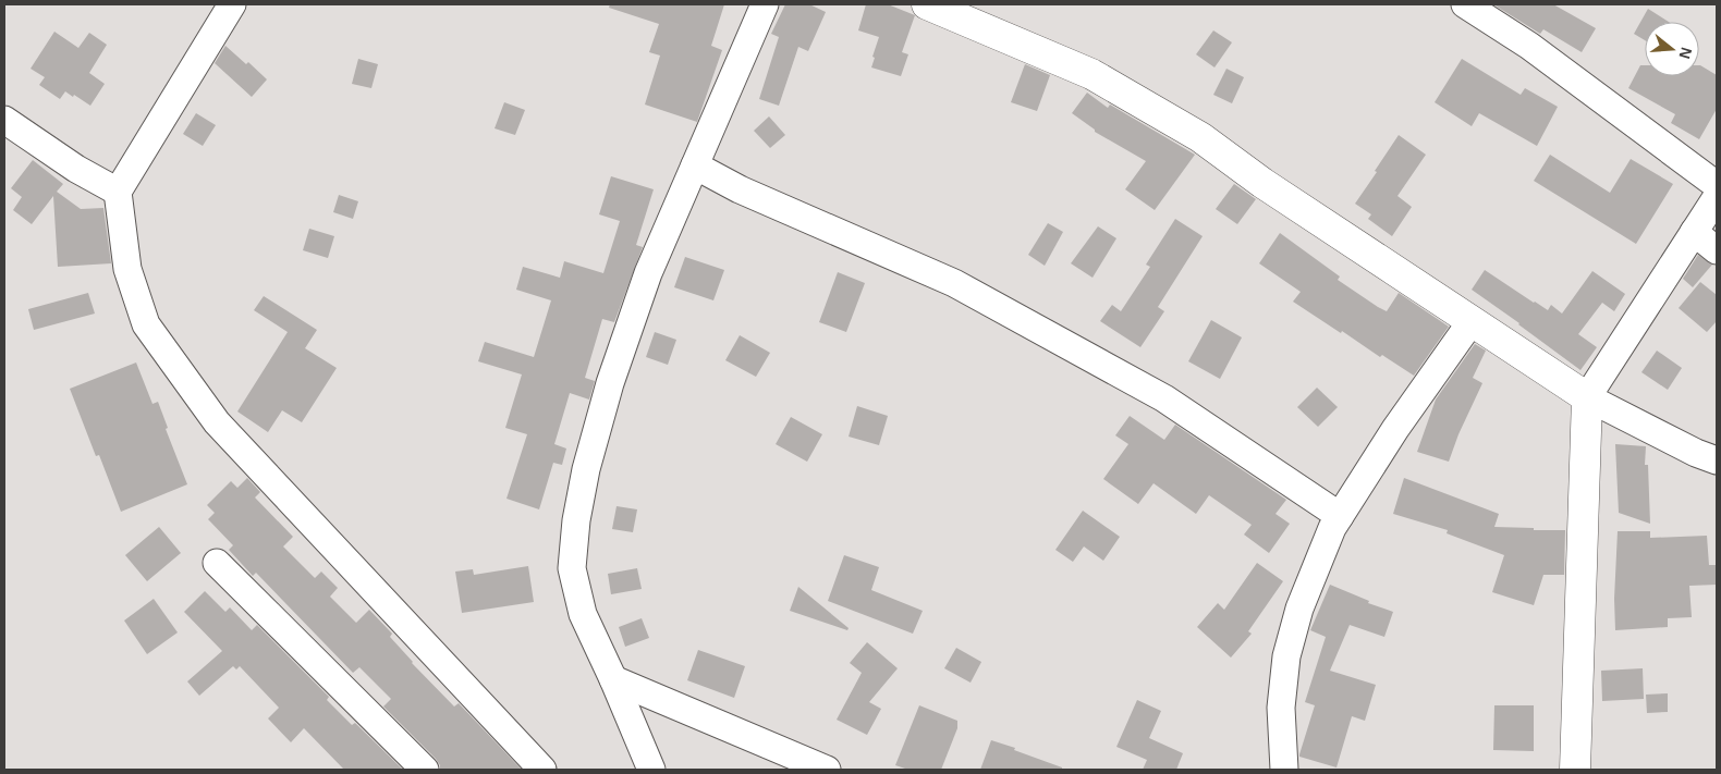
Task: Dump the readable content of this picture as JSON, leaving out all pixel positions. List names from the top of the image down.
{
  "north": "right"
}
